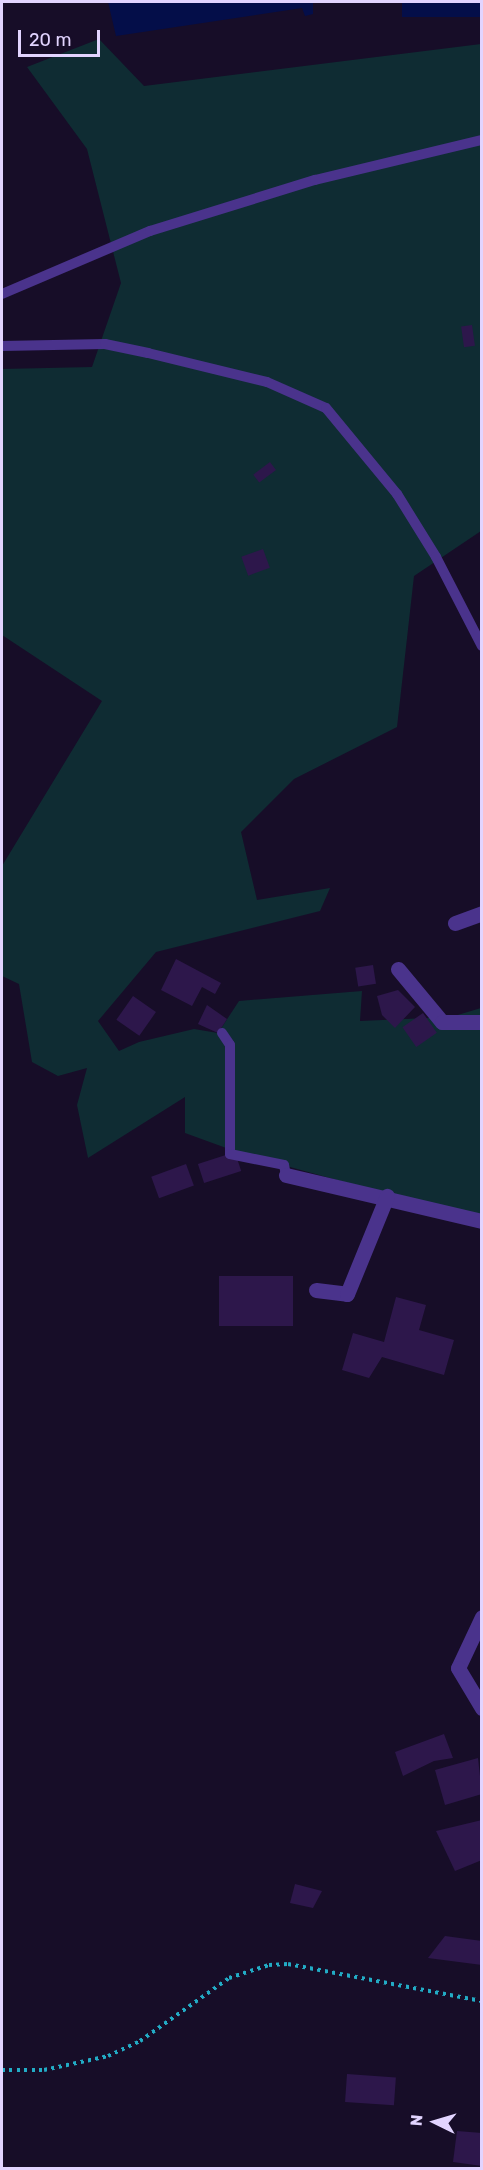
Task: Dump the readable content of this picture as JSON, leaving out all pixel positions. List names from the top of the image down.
{
  "scale_bar": "20 m",
  "north": "left"
}
